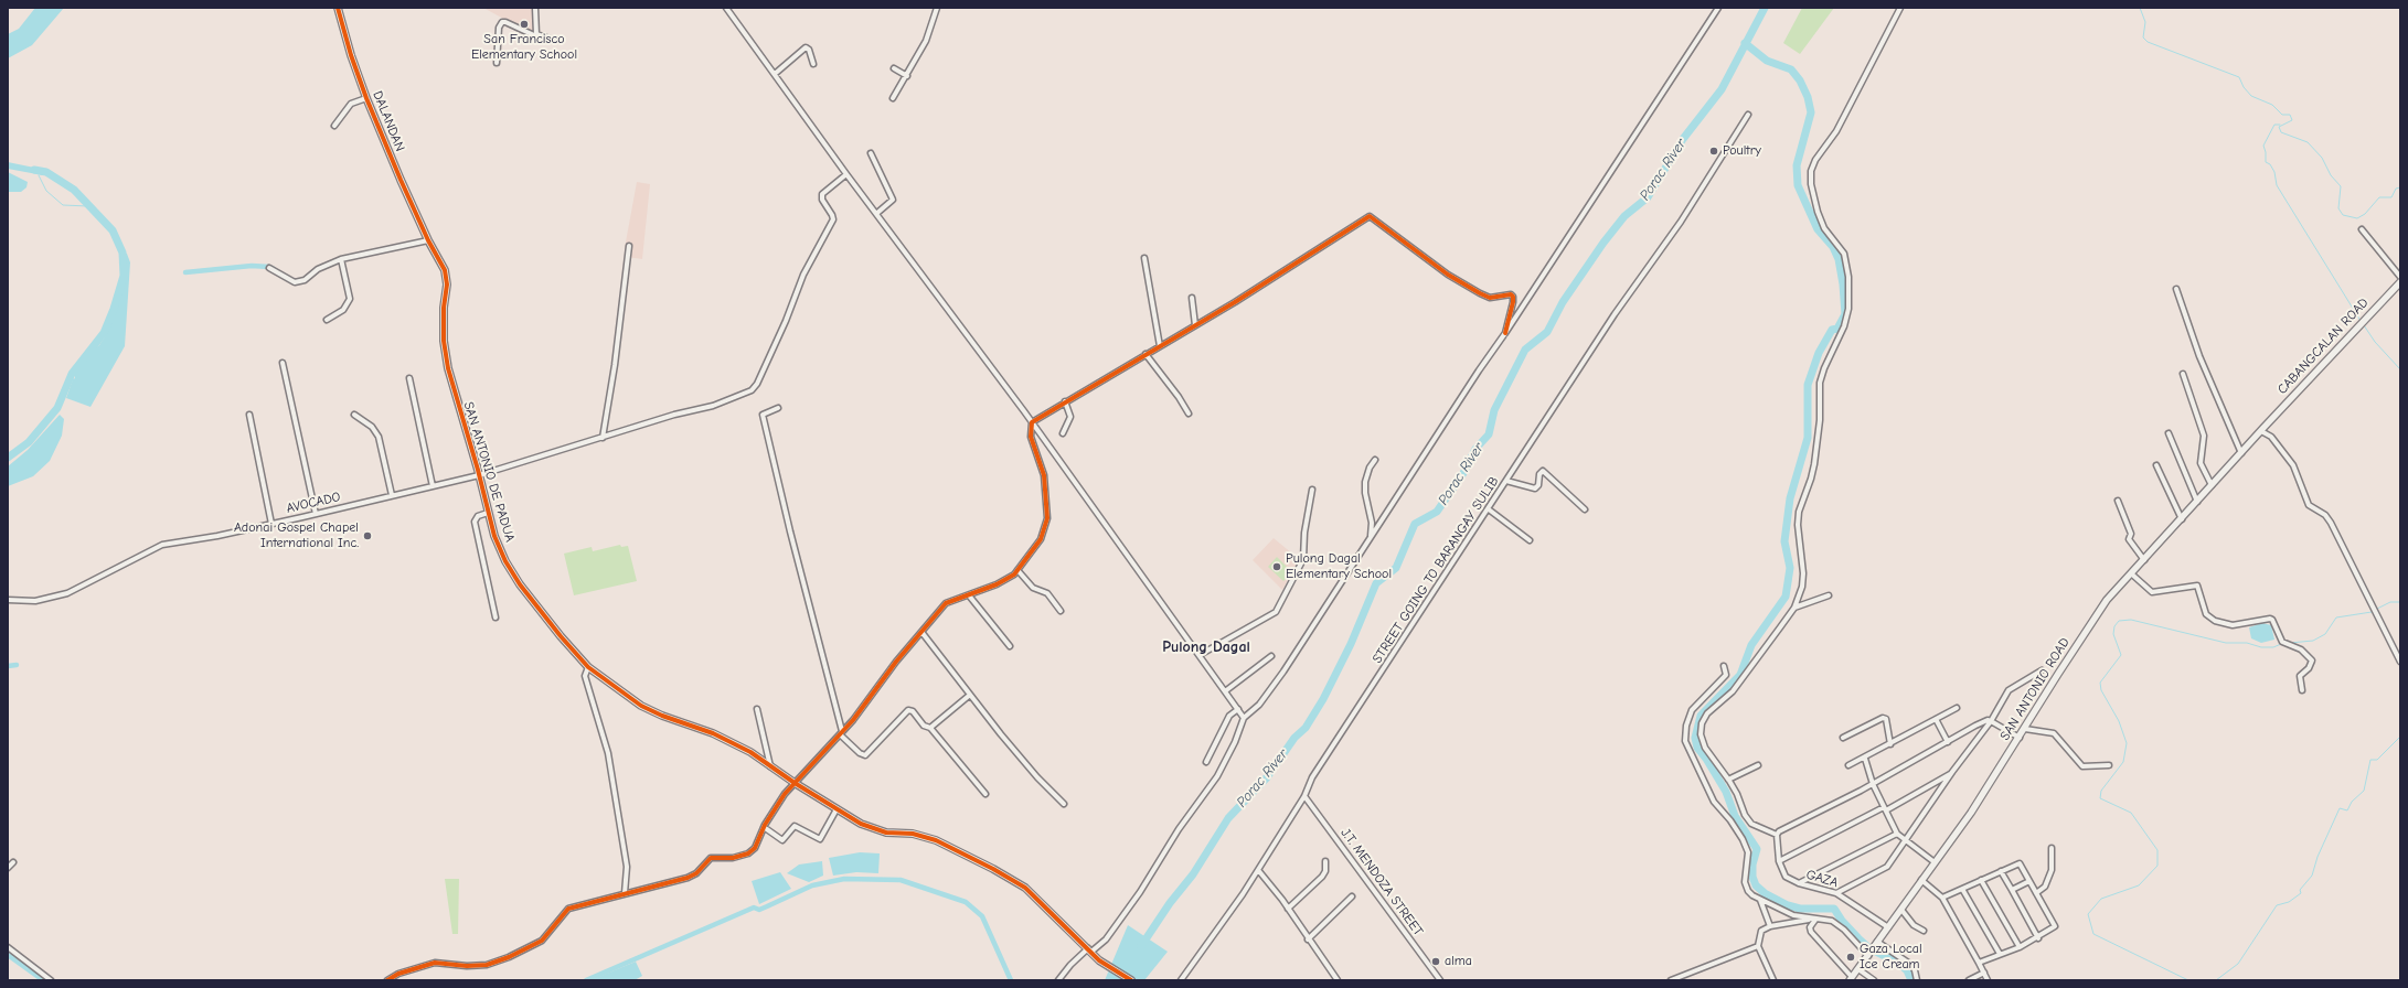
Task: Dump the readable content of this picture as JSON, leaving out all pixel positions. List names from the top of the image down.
{
  "streets": {
    "street": [
      "DALANDAN",
      "CABANGCALAN ROAD",
      "SAN ANTONIO DE PADUA",
      "AVOCADO",
      "STREET GOING TO BARANGAY SULIB",
      "SAN ANTONIO ROAD",
      "GAZA",
      "J.T. MENDOZA STREET"
    ]
  },
  "crossings": [
    ["DALANDAN", "SAN ANTONIO DE PADUA"],
    ["CABANGCALAN ROAD", "SAN ANTONIO ROAD"],
    ["SAN ANTONIO DE PADUA", "AVOCADO"],
    ["STREET GOING TO BARANGAY SULIB", "J.T. MENDOZA STREET"],
    ["SAN ANTONIO ROAD", "GAZA"]
  ],
  "districts": ["Pulong Dagal"],
  "water": ["Porac River"],
  "places": [
    "San Francisco Elementary School",
    "Poultry",
    "Adonai Gospel Chapel International Inc.",
    "Pulong Dagal Elementary School",
    "Gaza Local Ice Cream",
    "alma"
  ]
}
